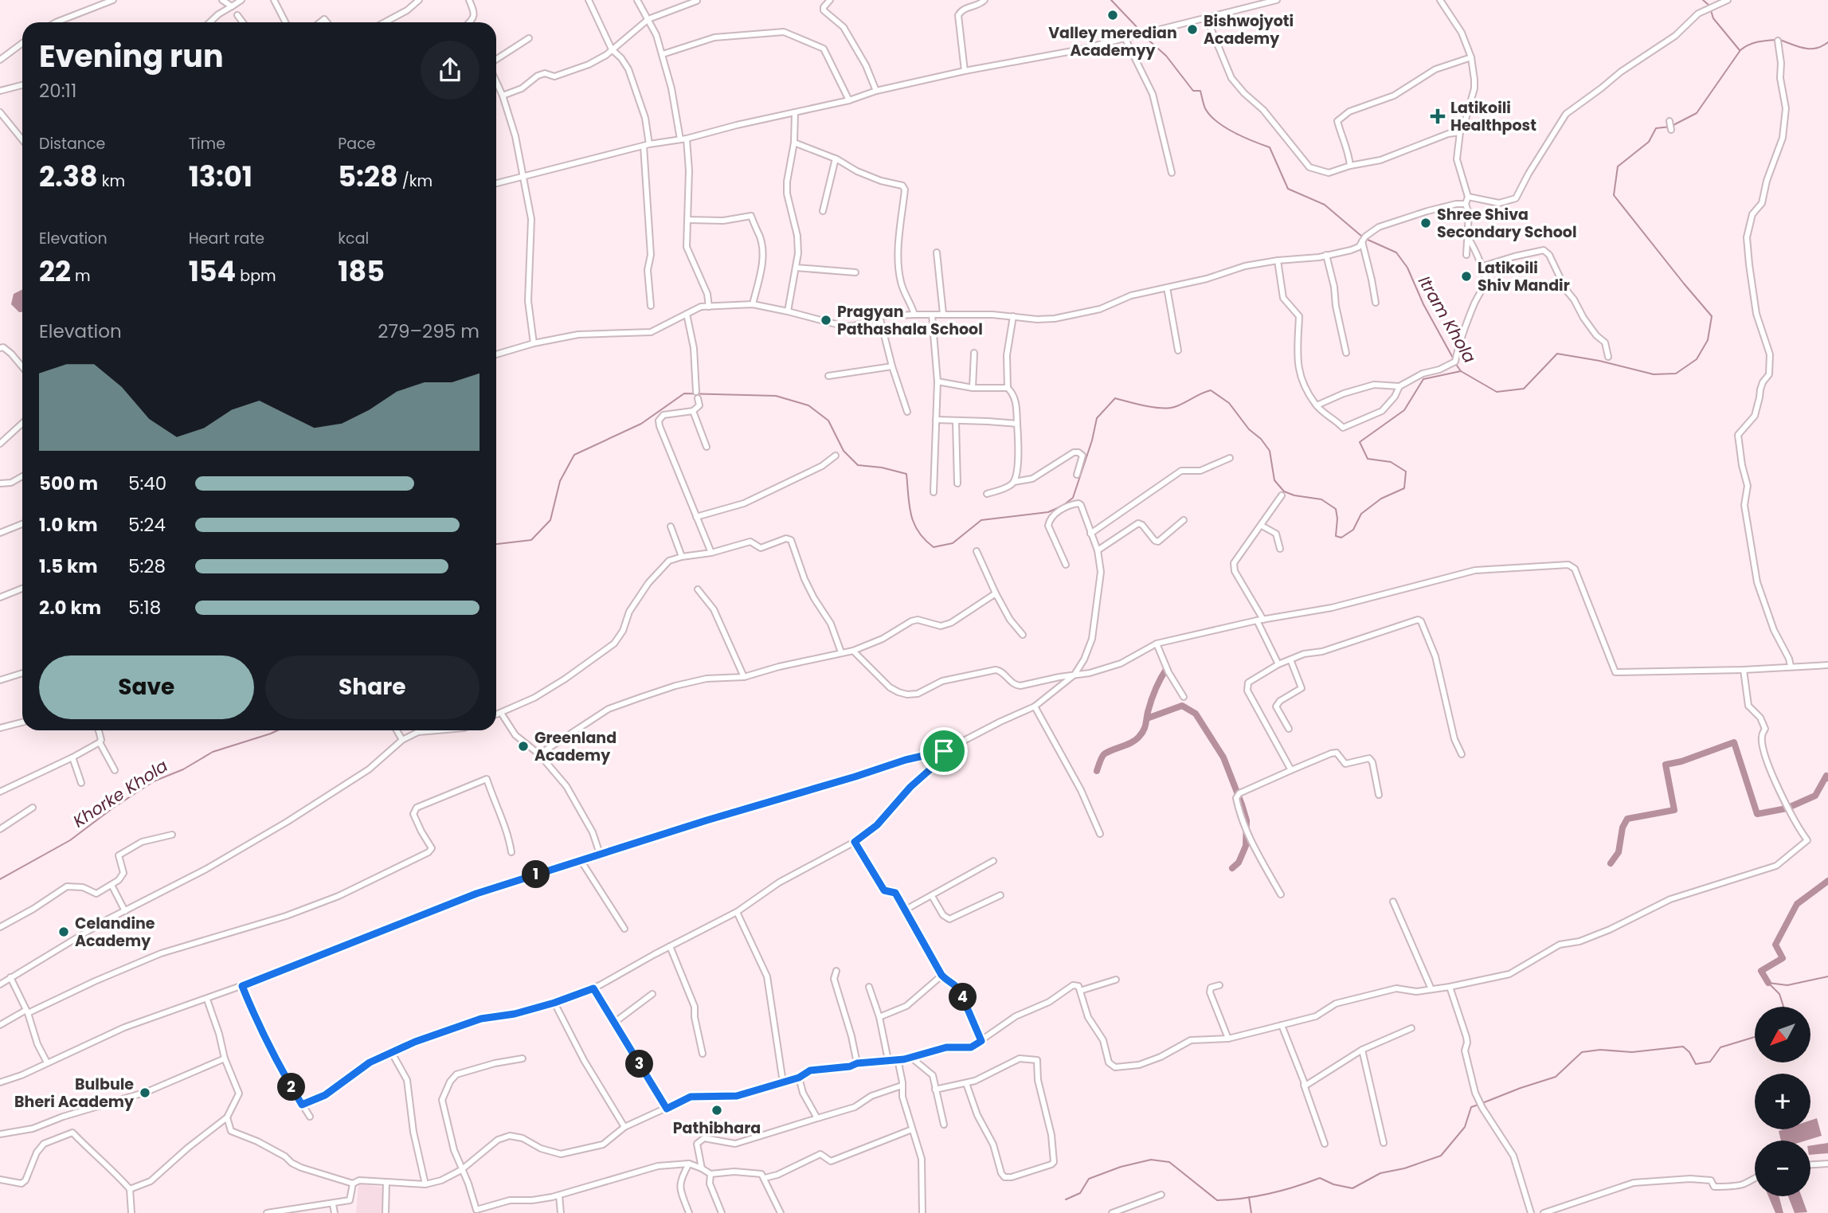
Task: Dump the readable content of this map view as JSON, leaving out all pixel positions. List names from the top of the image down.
{
  "water": ["Itram Khola", "Khorke Khola"],
  "places": {
    "other": [
      "Valley meredian Academyy",
      "Bishwojyoti Academy",
      "Shree Shiva Secondary School",
      "Latikoili Shiv Mandir",
      "Pragyan Pathashala School",
      "Greenland Academy",
      "Celandine Academy",
      "Bulbule Bheri Academy",
      "Pathibhara"
    ],
    "health": ["Latikoili Healthpost"]
  },
  "north": "bottom left",
  "page": {
    "heading": ["Evening run", "20:11"],
    "stats": [
      ["Distance", "2.38 km"],
      ["Time", "13:01"],
      ["Pace", "5:28 /km"],
      ["Elevation", "22 m"],
      ["Heart rate", "154 bpm"],
      ["kcal", "185"]
    ],
    "chart": ["Elevation", "279–295 m"],
    "list": [
      {
        "name": "500 m",
        "note": "5:40"
      },
      {
        "name": "1.0 km",
        "note": "5:24"
      },
      {
        "name": "1.5 km",
        "note": "5:28"
      },
      {
        "name": "2.0 km",
        "note": "5:18"
      }
    ],
    "buttons": ["Save", "Share"],
    "pins": [
      "1",
      "4",
      "3",
      "2"
    ],
    "map_buttons": ["+", "−"]
  }
}
